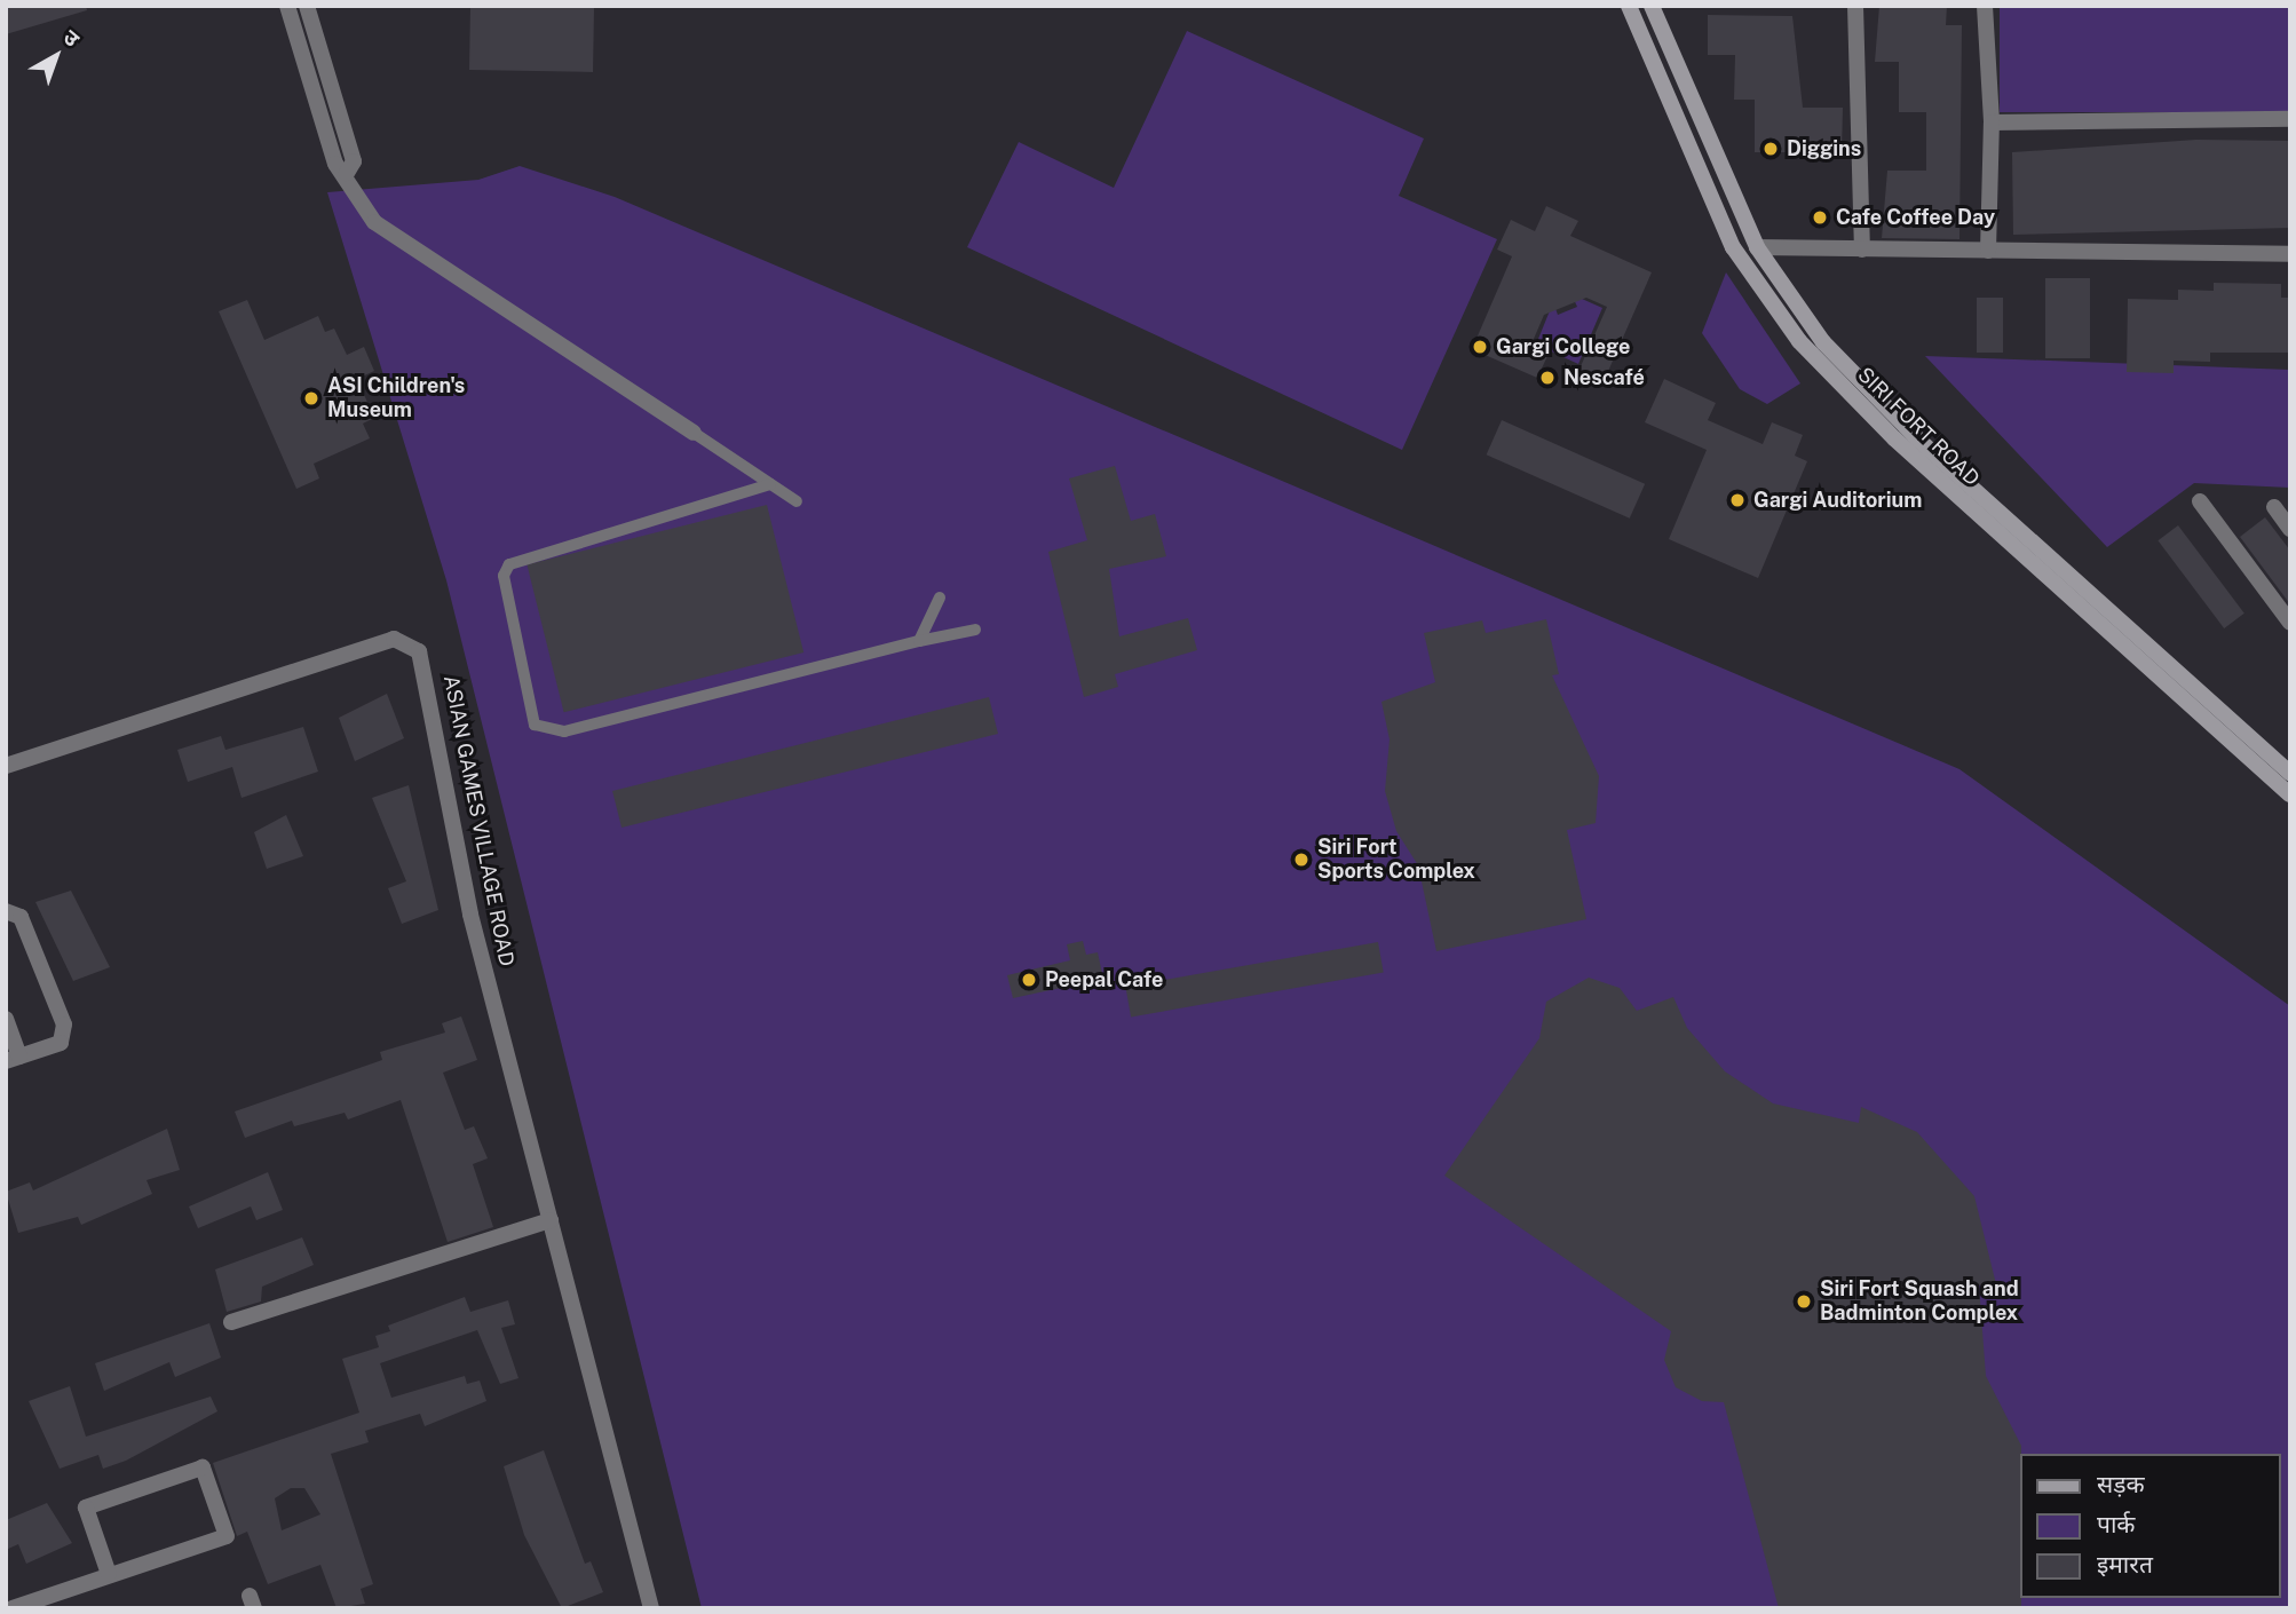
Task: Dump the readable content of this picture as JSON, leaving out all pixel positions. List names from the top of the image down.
{
  "streets": {
    "street": ["SIRI FORT ROAD", "ASIAN GAMES VILLAGE ROAD"]
  },
  "places": [
    "Diggins",
    "Cafe Coffee Day",
    "Gargi College",
    "Nescafé",
    "ASI Children's Museum",
    "Gargi Auditorium",
    "Siri Fort Sports Complex",
    "Peepal Cafe",
    "Siri Fort Squash and Badminton Complex"
  ],
  "legend": ["सड़क", "पार्क", "इमारत"],
  "north": "top right"
}
